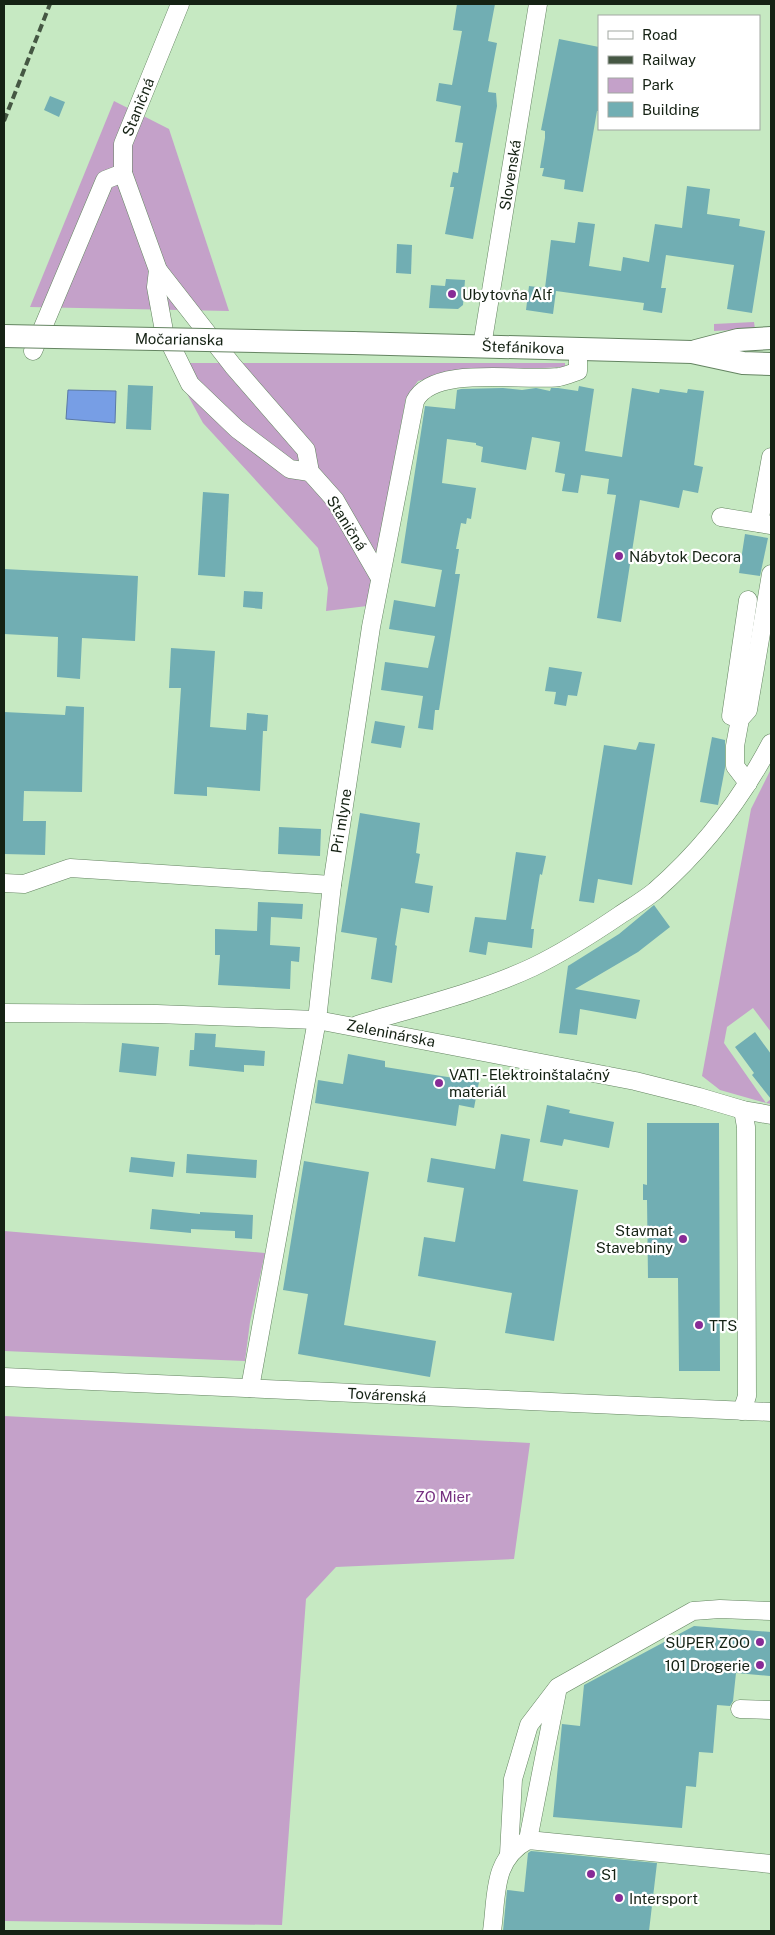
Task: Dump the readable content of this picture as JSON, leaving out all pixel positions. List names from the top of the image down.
{
  "streets": {
    "main road": ["Močarianska", "Štefánikova"],
    "street": [
      "Staničná",
      "Slovenská",
      "Pri mlyne",
      "Zeleninárska",
      "Továrenská"
    ]
  },
  "crossings": [
    ["Staničná", "Pri mlyne"],
    ["Slovenská", "Štefánikova"],
    ["Močarianska", "Štefánikova"],
    ["Štefánikova", "Pri mlyne"],
    ["Pri mlyne", "Zeleninárska"],
    ["Pri mlyne", "Továrenská"]
  ],
  "parks": ["ZO Mier"],
  "places": [
    "Ubytovňa Alf",
    "Nábytok Decora",
    "VATI - Elektroinštalačný materiál",
    "Stavmat Stavebniny",
    "TTS",
    "SUPER ZOO",
    "101 Drogerie",
    "S1",
    "Intersport"
  ],
  "legend": [
    "Road",
    "Railway",
    "Park",
    "Building"
  ]
}
